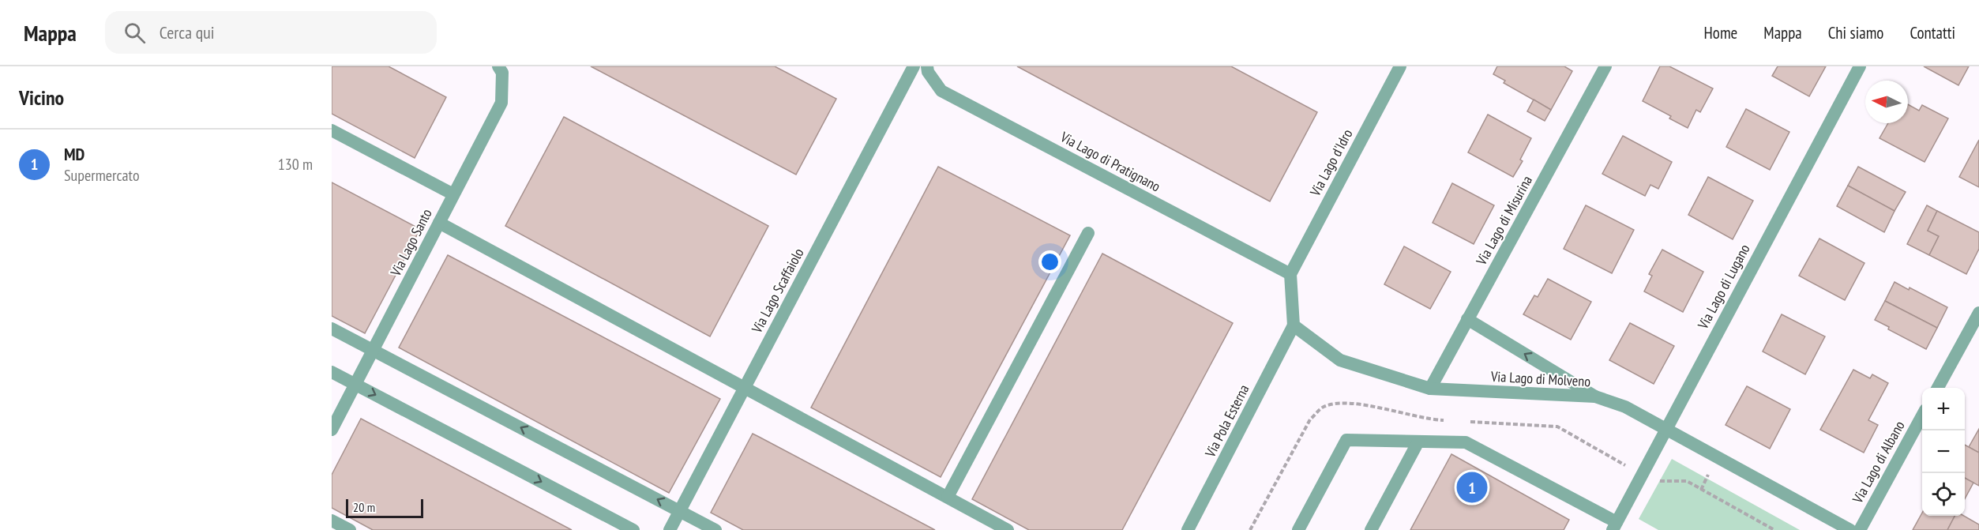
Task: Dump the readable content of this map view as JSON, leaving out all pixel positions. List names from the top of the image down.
{
  "streets": {
    "street": [
      "Via Lago di Pratignano",
      "Via Lago d'Idro",
      "Via Lago di Misurina",
      "Via Lago Santo",
      "Via Lago di Lugano",
      "Via Lago Scaffaiolo",
      "Via Lago di Molveno",
      "Via Pola Esterna",
      "Via Lago di Albano"
    ]
  },
  "crossings": [
    ["Via Lago di Pratignano", "Via Lago d'Idro"],
    ["Via Lago di Misurina", "Via Lago di Molveno"],
    ["Via Lago di Lugano", "Via Lago di Molveno"],
    ["Via Lago di Molveno", "Via Pola Esterna"]
  ],
  "scale_bar": "20 m",
  "north": "left",
  "page": {
    "header": "Mappa",
    "search": "Cerca qui",
    "nav": [
      "Home",
      "Mappa",
      "Chi siamo",
      "Contatti"
    ],
    "heading": "Vicino",
    "list": [
      {
        "mark": "1",
        "name": "MD",
        "note": "Supermercato",
        "value": "130 m"
      }
    ],
    "map_buttons": ["+", "−"],
    "pins": "1",
    "scale": "20 m"
  }
}
